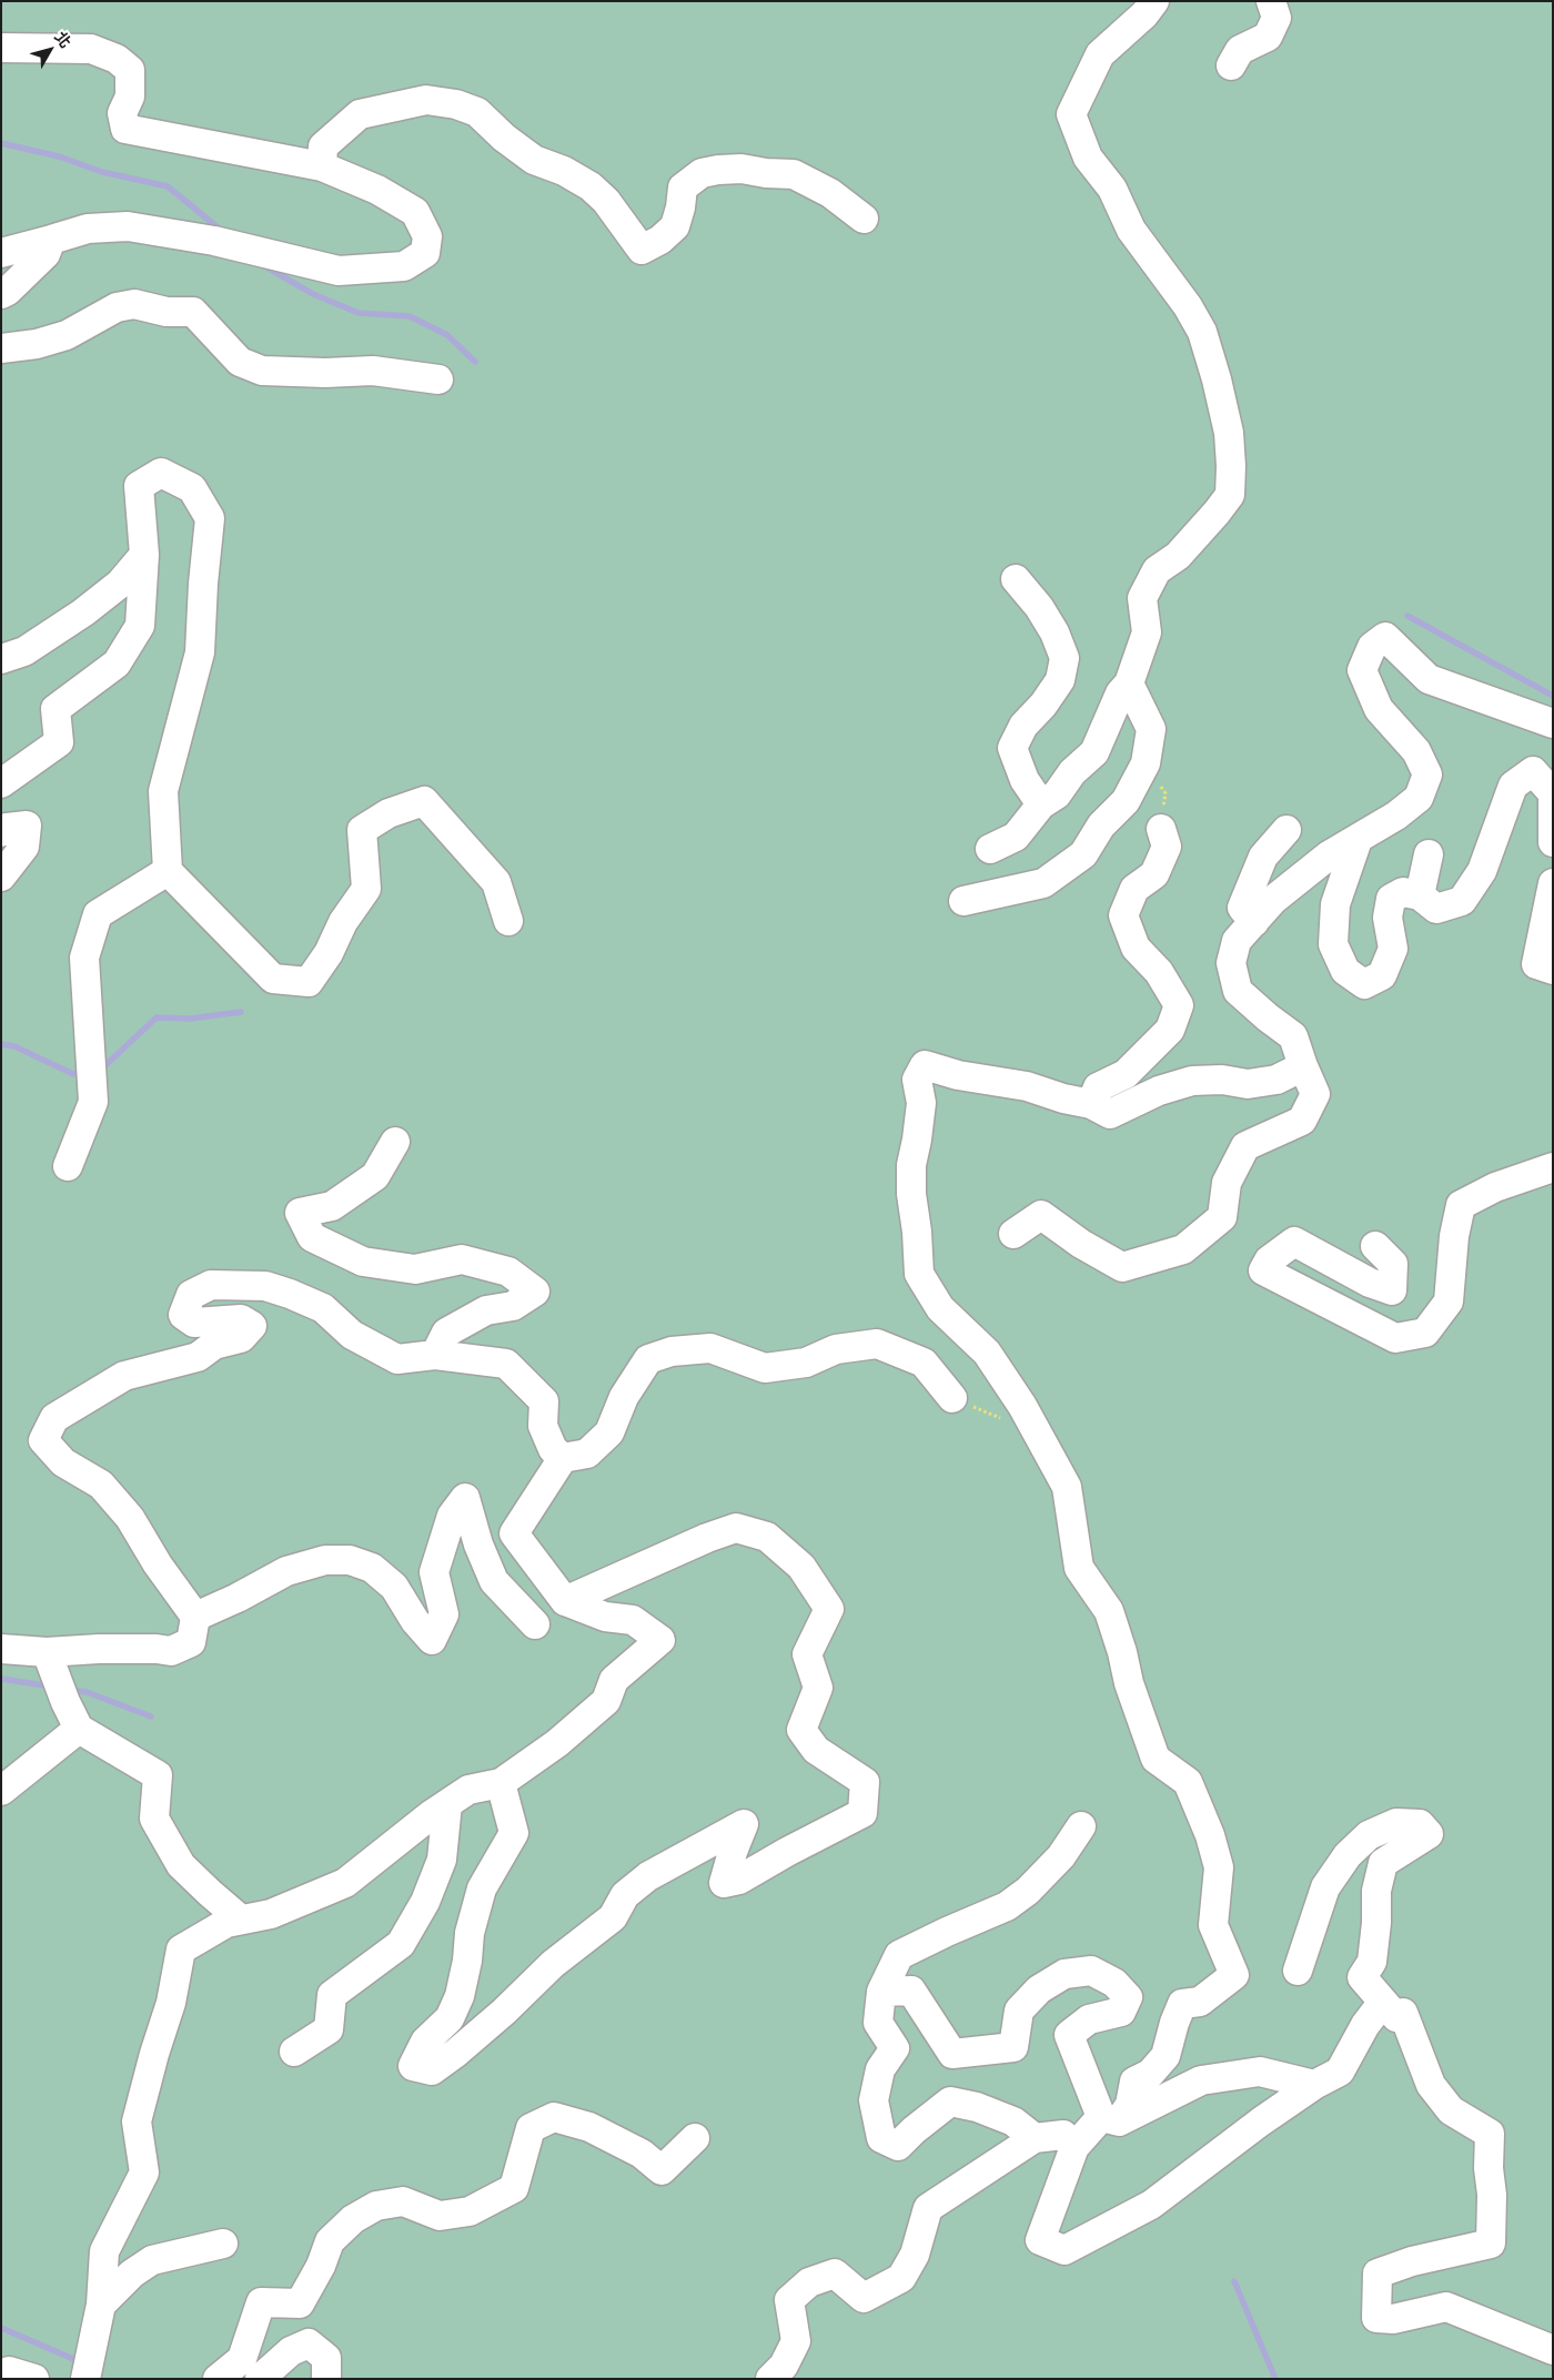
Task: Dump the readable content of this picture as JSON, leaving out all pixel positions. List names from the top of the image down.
{
  "north": "top right"
}
